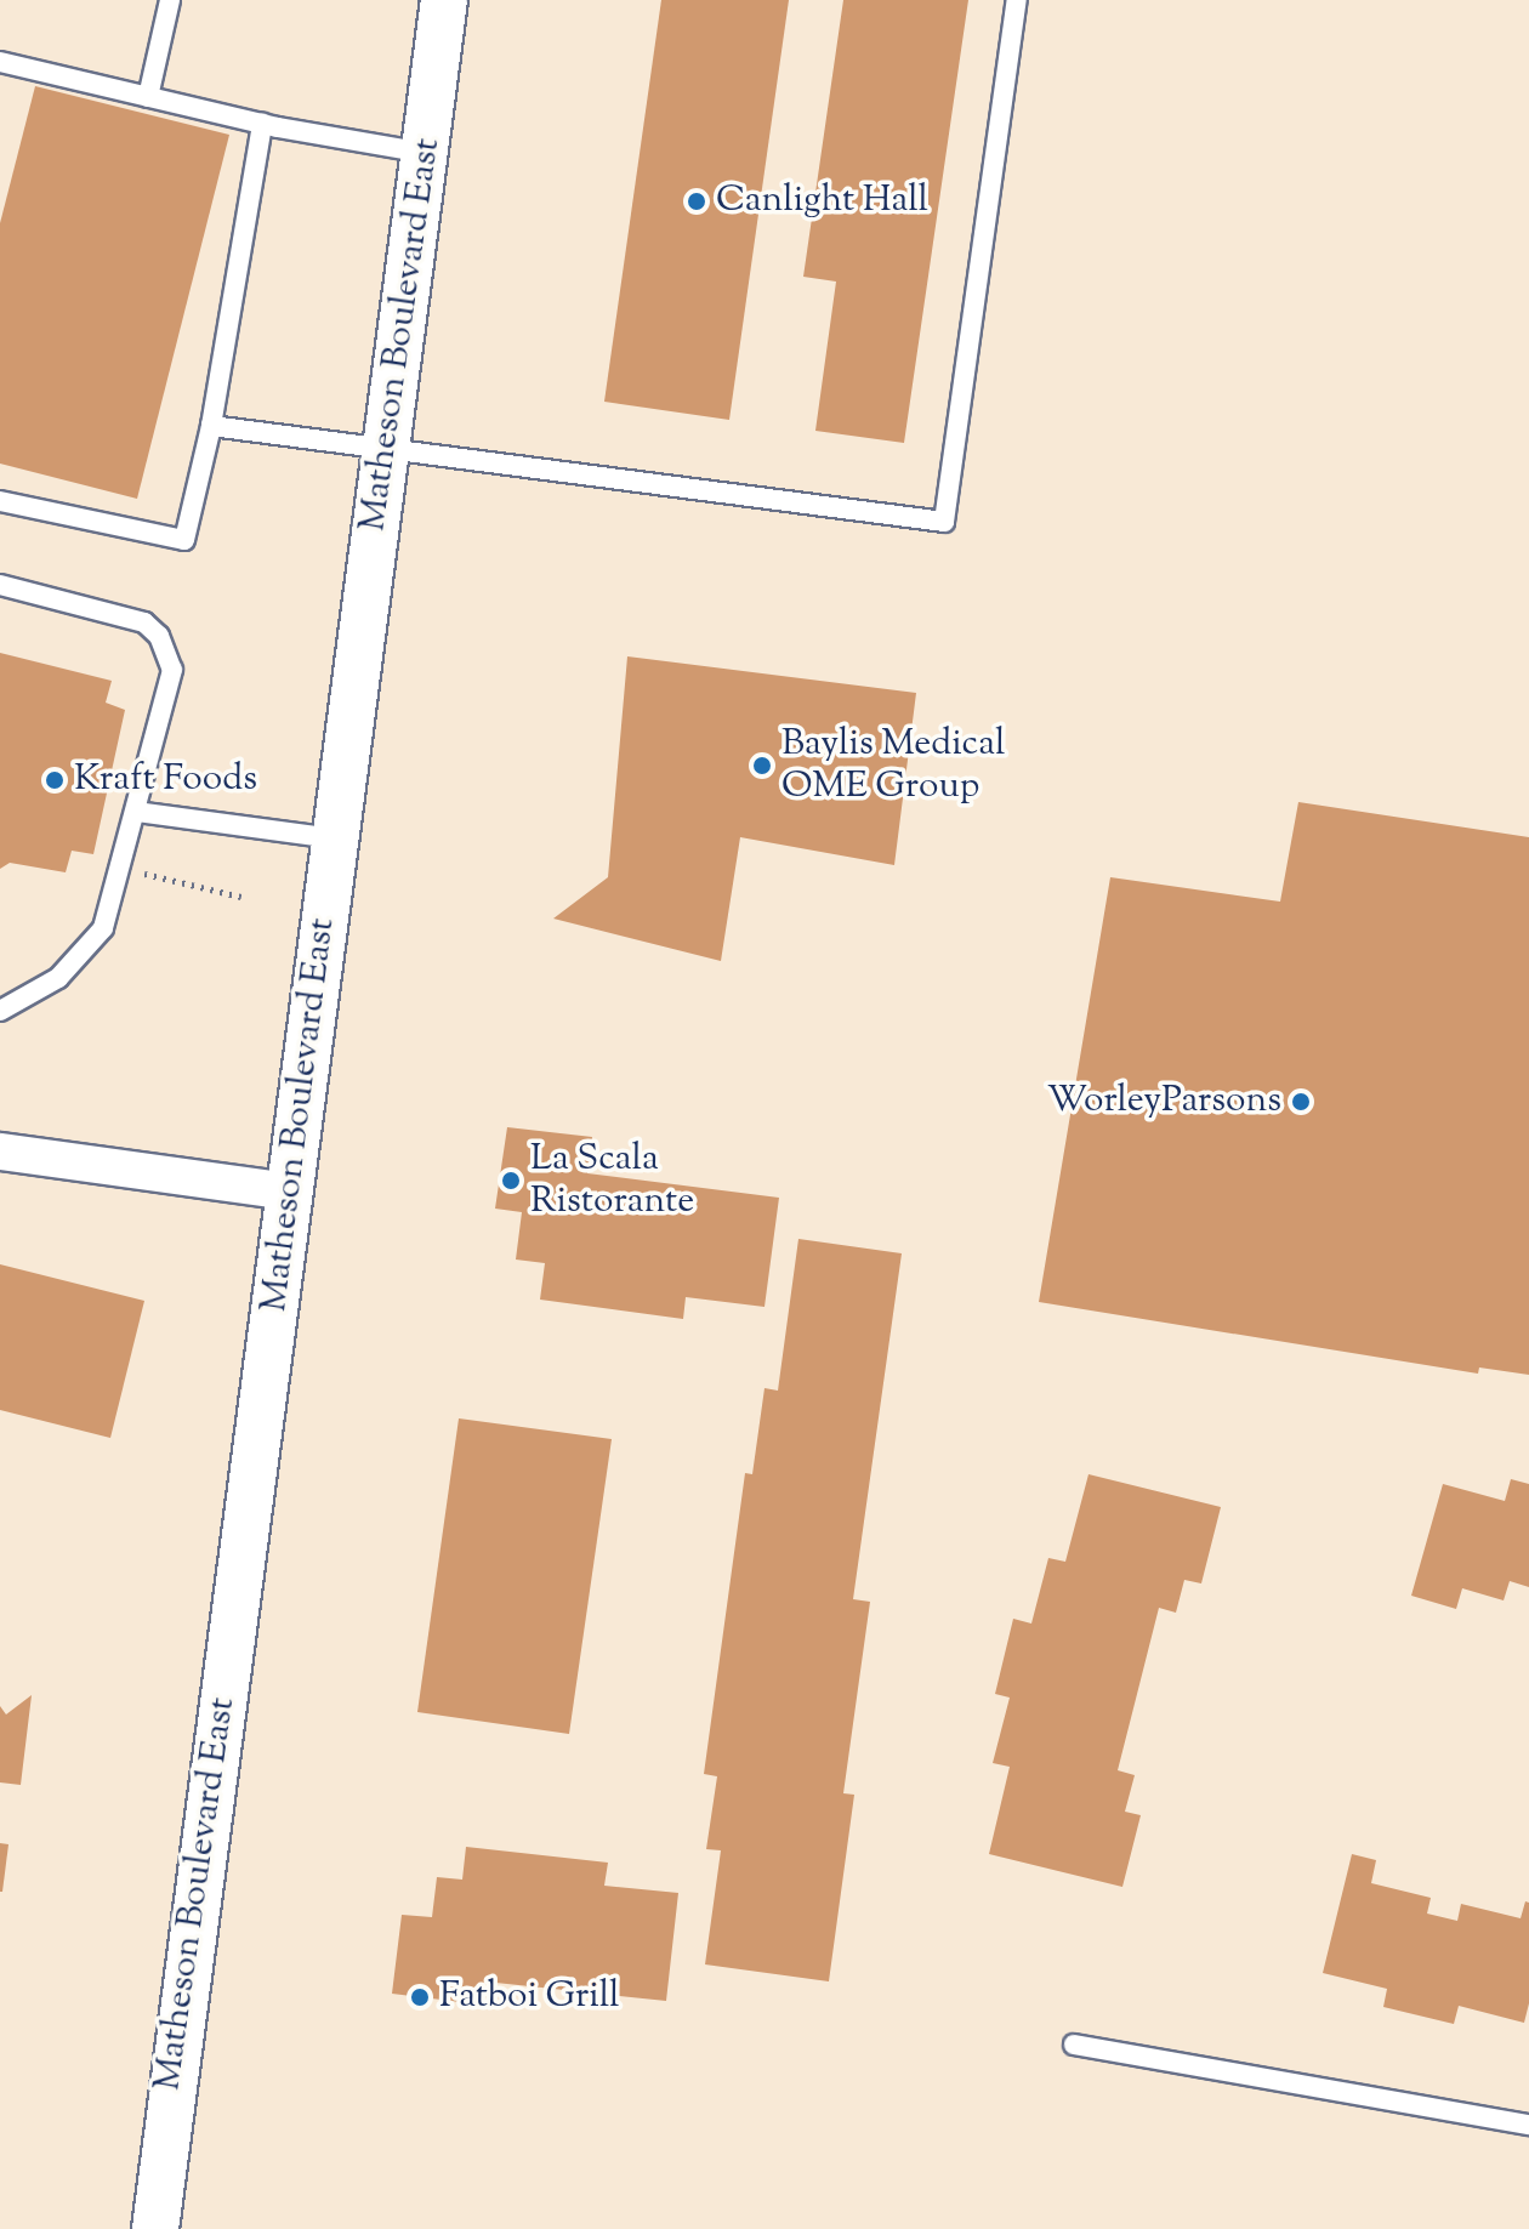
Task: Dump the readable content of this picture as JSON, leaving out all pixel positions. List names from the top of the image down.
{
  "streets": {
    "street": ["Matheson Boulevard East"]
  },
  "places": [
    "Canlight Hall",
    "Baylis Medical OME Group",
    "Kraft Foods",
    "WorleyParsons",
    "La Scala Ristorante",
    "Fatboi Grill"
  ]
}
